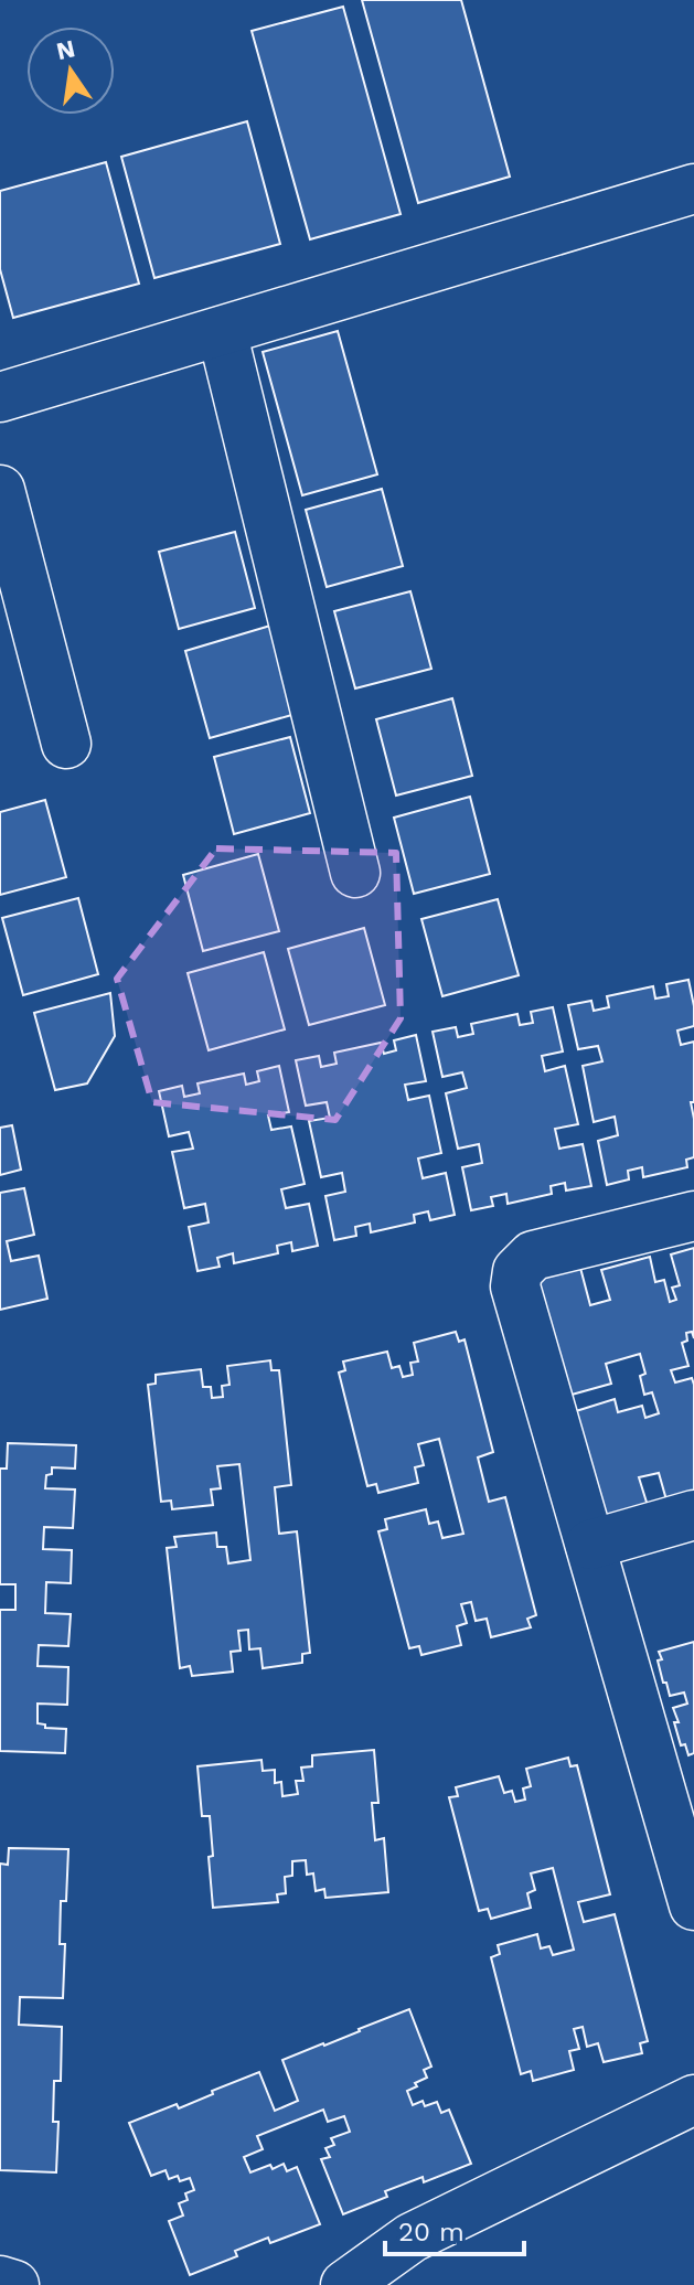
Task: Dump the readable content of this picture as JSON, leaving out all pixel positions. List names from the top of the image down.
{
  "scale_bar": "20 m",
  "north": "top"
}
